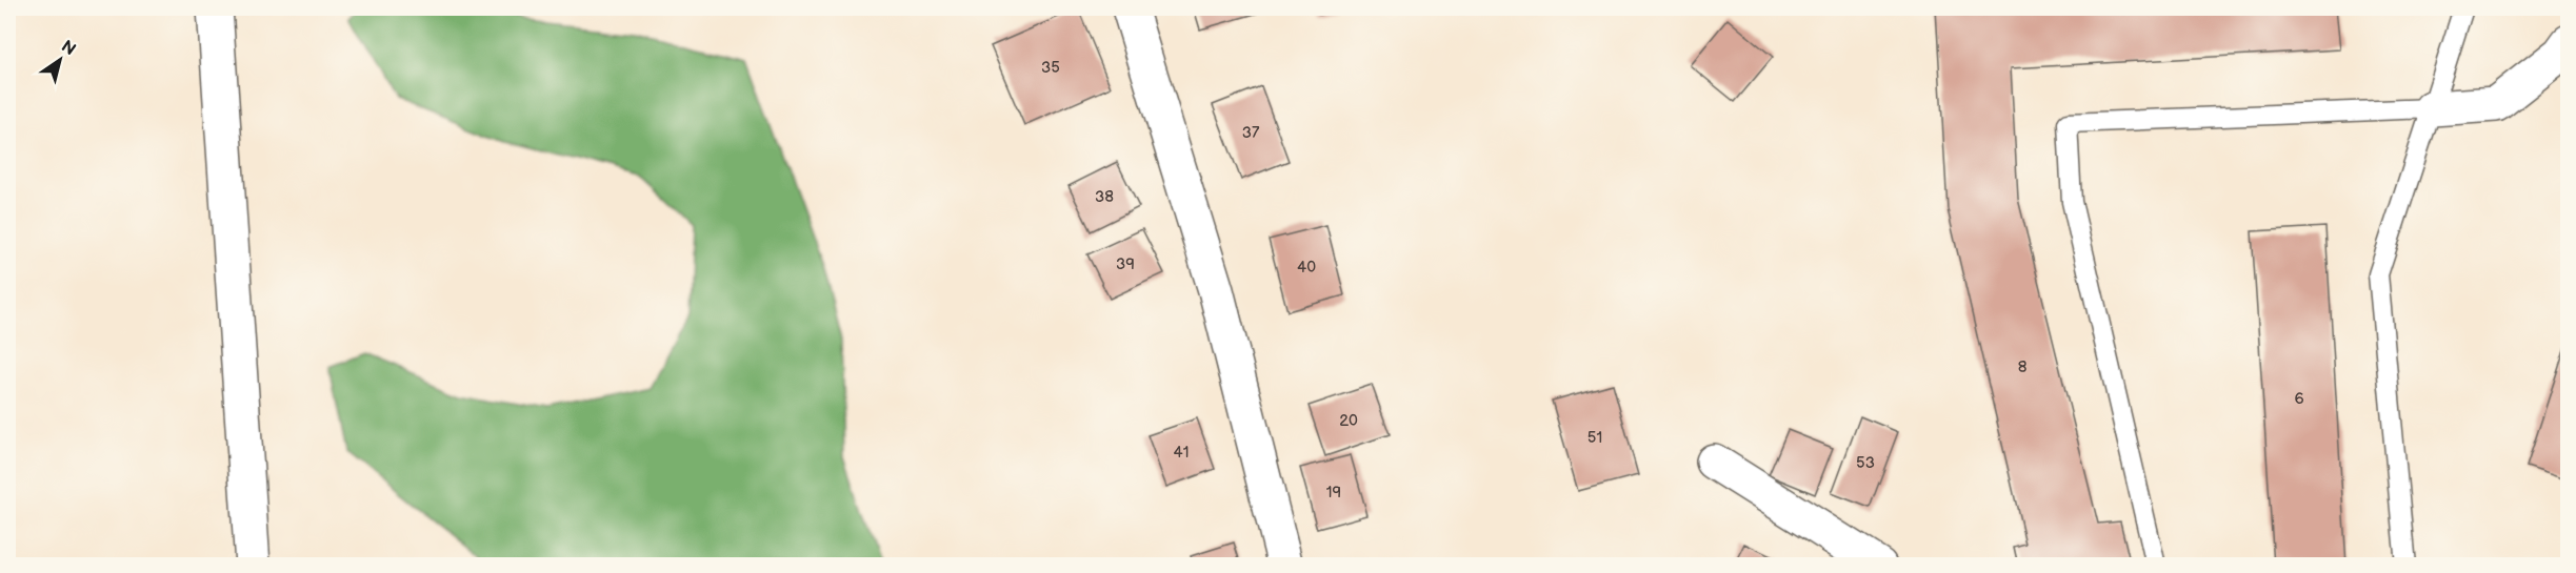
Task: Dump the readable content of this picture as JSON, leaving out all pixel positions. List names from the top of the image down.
{
  "house_numbers": [
    "35",
    "37",
    "38",
    "39",
    "40",
    "8",
    "6",
    "20",
    "51",
    "41",
    "53",
    "19"
  ],
  "north": "top right"
}
